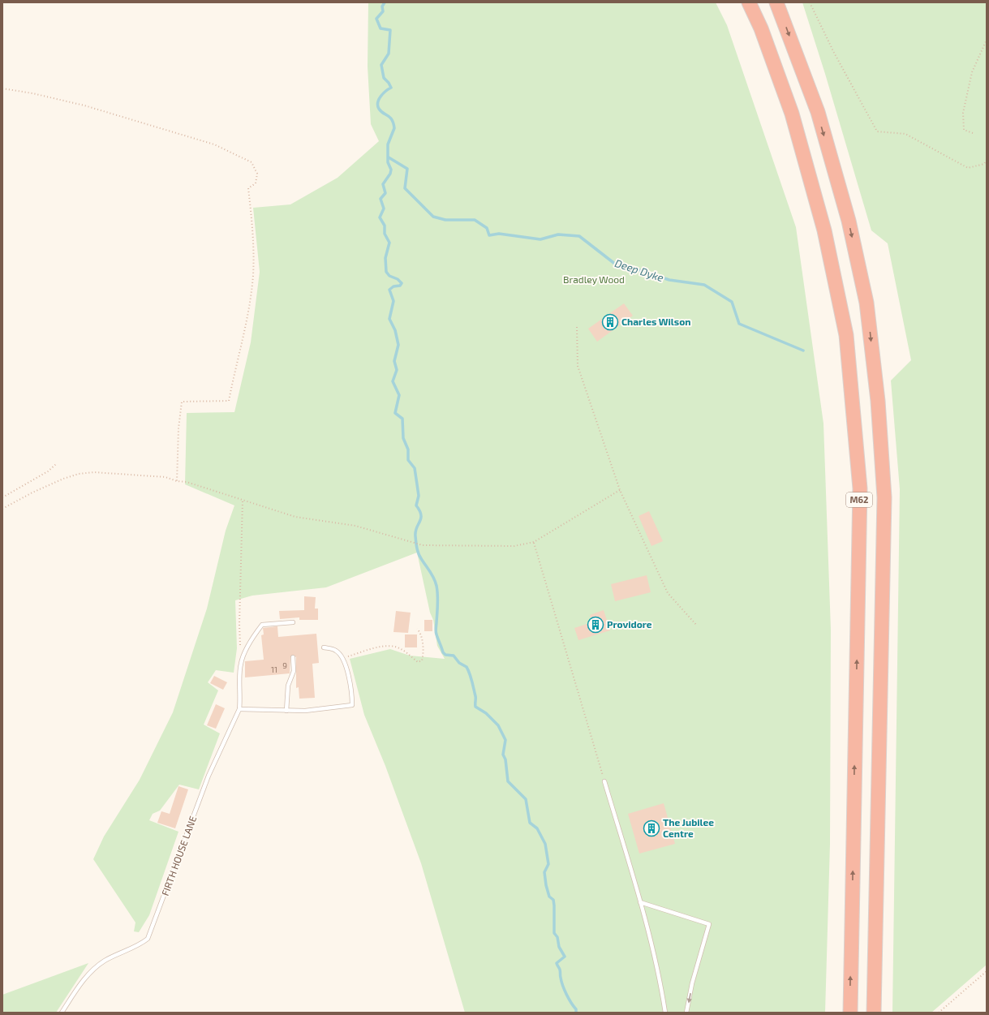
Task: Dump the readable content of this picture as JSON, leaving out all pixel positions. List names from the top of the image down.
{
  "streets": {
    "highway": ["M62"],
    "lane": ["FIRTH HOUSE LANE"]
  },
  "water": ["Deep Dyke"],
  "parks": ["Bradley Wood"],
  "places": {
    "building": ["Charles Wilson", "Providore", "The Jubilee Centre"]
  },
  "house_numbers": ["9", "11"]
}
